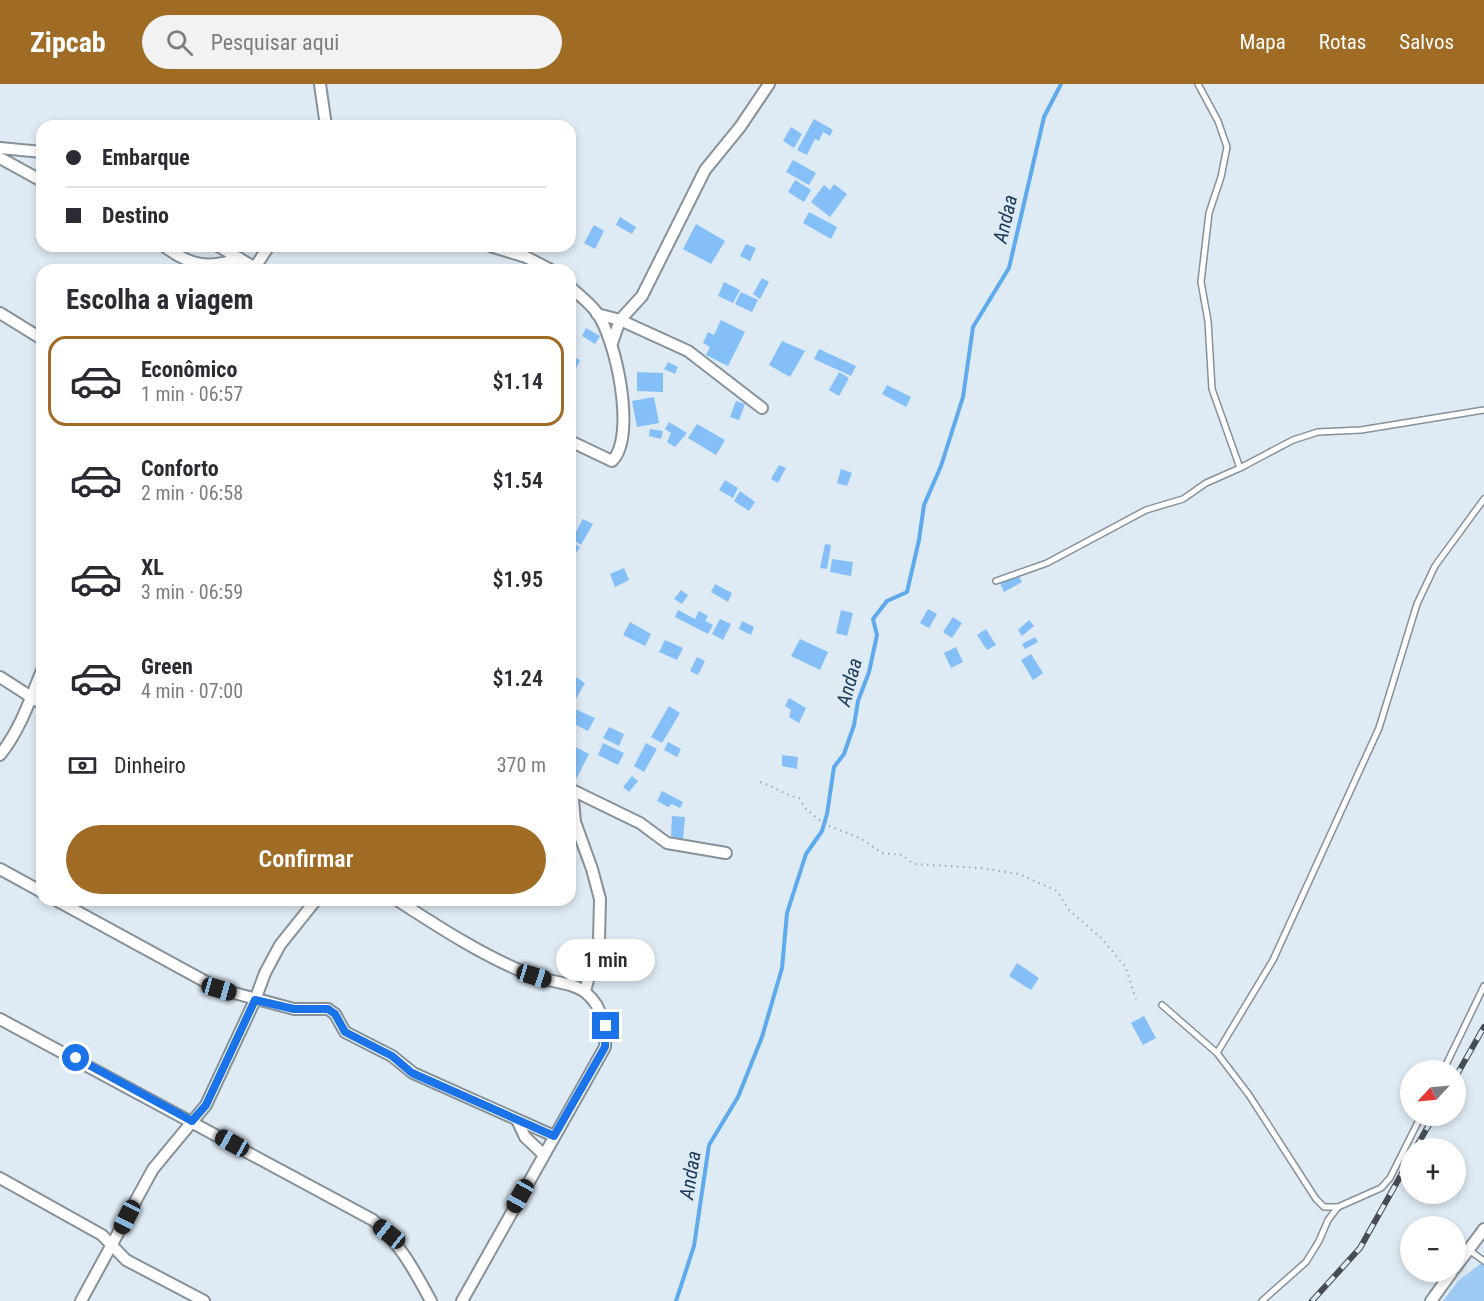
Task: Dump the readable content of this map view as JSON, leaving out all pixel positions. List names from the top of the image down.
{
  "water": ["Andaa"],
  "north": "bottom left",
  "page": {
    "header": "Zipcab",
    "search": "Pesquisar aqui",
    "nav": ["Mapa", "Rotas", "Salvos"],
    "banner": ["Embarque", "Destino"],
    "heading": "Escolha a viagem",
    "list": [
      {
        "name": "Econômico",
        "note": "1 min · 06:57",
        "value": "$1.14"
      },
      {
        "name": "Conforto",
        "note": "2 min · 06:58",
        "value": "$1.54"
      },
      {
        "name": "XL",
        "note": "3 min · 06:59",
        "value": "$1.95"
      },
      {
        "name": "Green",
        "note": "4 min · 07:00",
        "value": "$1.24"
      }
    ],
    "pay": ["Dinheiro", "370 m"],
    "buttons": "Confirmar",
    "bubble": "1 min",
    "map_buttons": ["+", "−"]
  }
}
